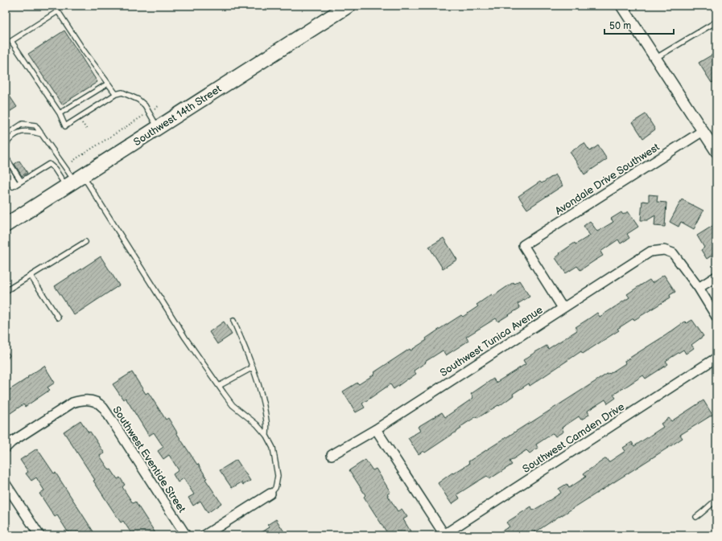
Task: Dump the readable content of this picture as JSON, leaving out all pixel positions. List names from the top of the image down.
{
  "streets": {
    "main road": ["Southwest 14th Street"],
    "street": [
      "Avondale Drive Southwest",
      "Southwest Tunica Avenue",
      "Southwest Camden Drive",
      "Southwest Eventide Street"
    ]
  },
  "crossings": [
    ["Avondale Drive Southwest", "Southwest Tunica Avenue"]
  ],
  "scale_bar": "50 m"
}
